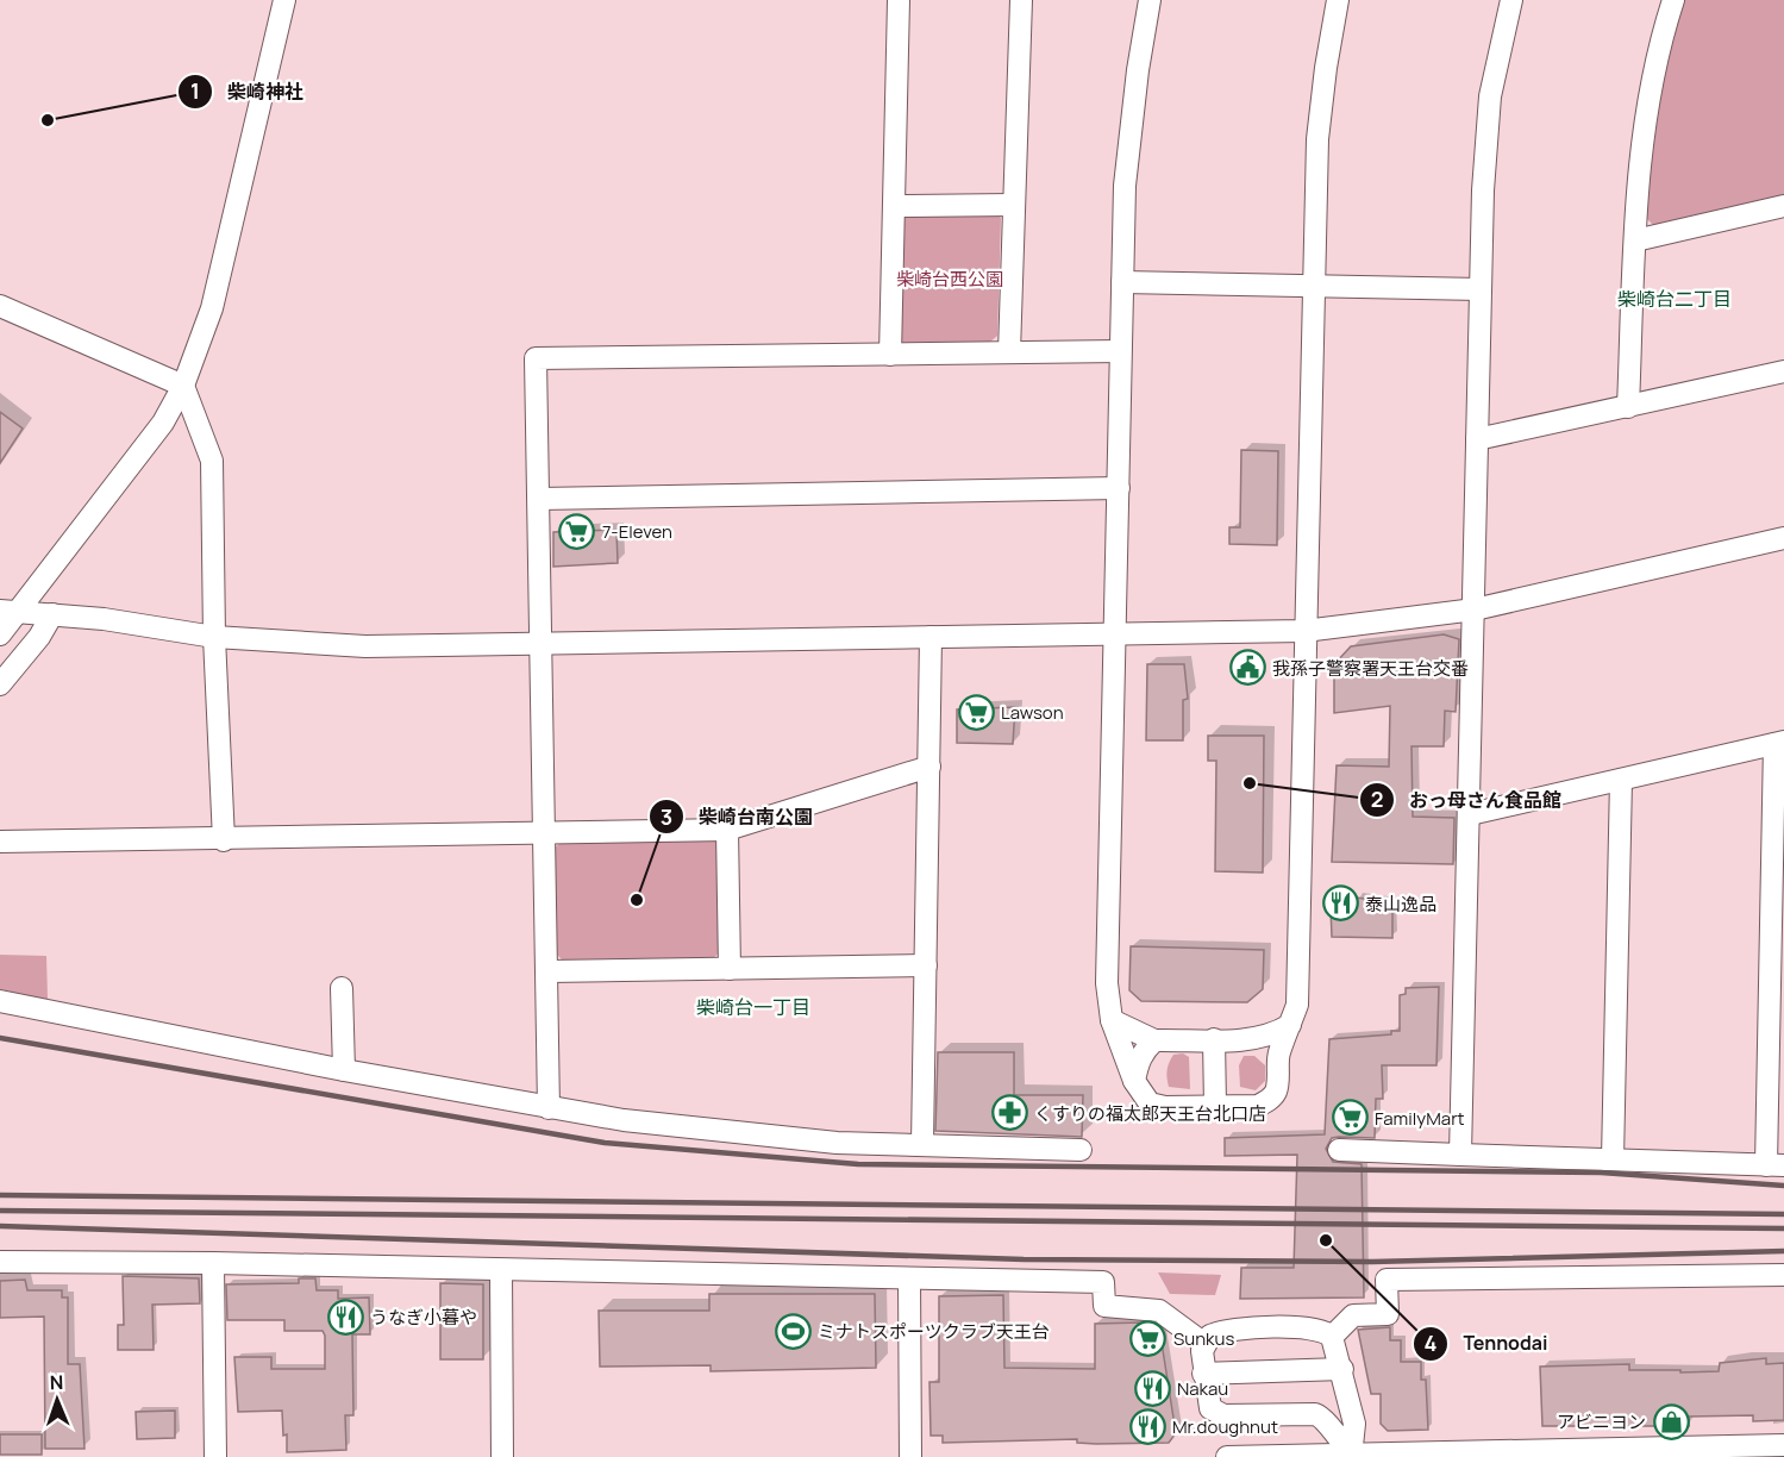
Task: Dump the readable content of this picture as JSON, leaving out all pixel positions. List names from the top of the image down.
{
  "districts": ["柴崎台二丁目", "柴崎台一丁目"],
  "parks": ["柴崎台西公園"],
  "places": {
    "other": [
      "柴崎神社",
      "おっ母さん食品館",
      "柴崎台南公園",
      "Tennodai"
    ],
    "supermarket": [
      "7-Eleven",
      "Lawson",
      "FamilyMart",
      "Sunkus"
    ],
    "public building": ["我孫子警察署天王台交番"],
    "restaurant": [
      "泰山逸品",
      "うなぎ小暮や",
      "Nakau",
      "Mr.doughnut"
    ],
    "pharmacy": ["くすりの福太郎天王台北口店"],
    "sports": ["ミナトスポーツクラブ天王台"],
    "shop": ["アビニヨン"]
  },
  "north": "top"
}
